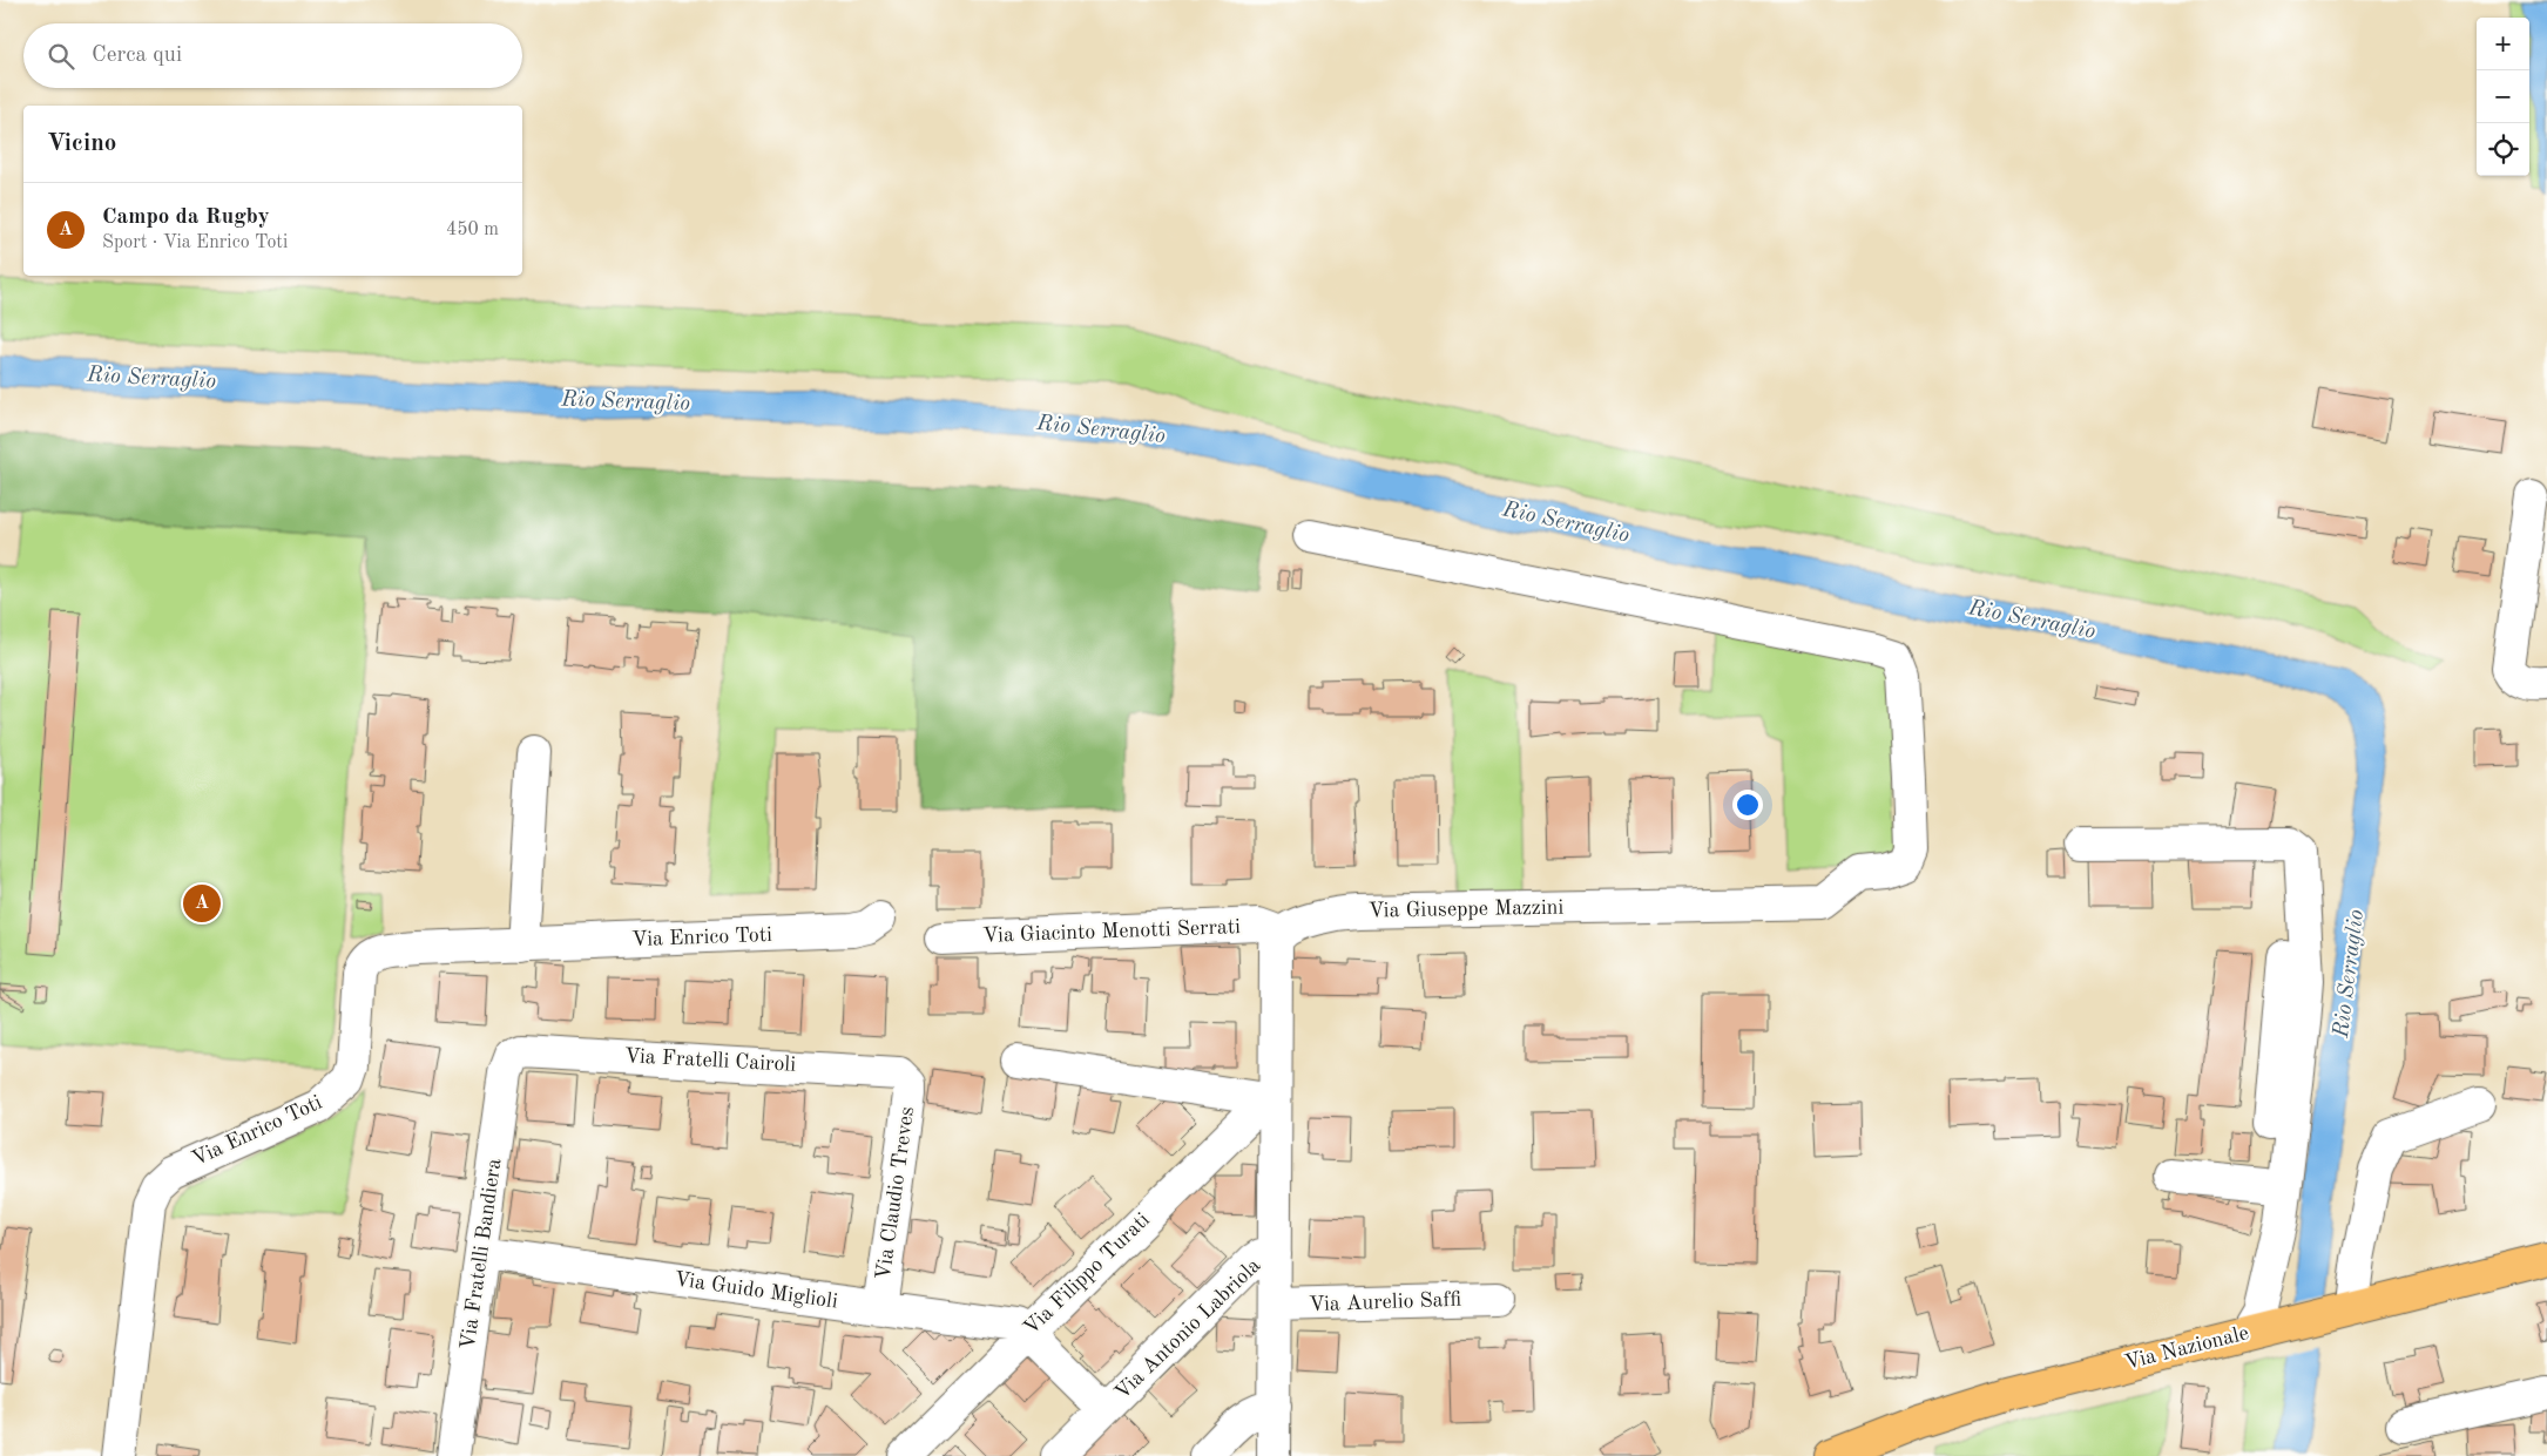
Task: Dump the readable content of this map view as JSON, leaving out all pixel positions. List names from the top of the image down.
{
  "streets": {
    "main road": ["Via Nazionale"],
    "street": [
      "Via Giuseppe Mazzini",
      "Via Giacinto Menotti Serrati",
      "Via Enrico Toti",
      "Via Fratelli Cairoli",
      "Via Claudio Treves",
      "Via Fratelli Bandiera",
      "Via Filippo Turati",
      "Via Guido Miglioli",
      "Via Aurelio Saffi",
      "Via Antonio Labriola"
    ]
  },
  "crossings": [
    ["Via Giuseppe Mazzini", "Via Giacinto Menotti Serrati"],
    ["Via Fratelli Cairoli", "Via Claudio Treves"],
    ["Via Fratelli Cairoli", "Via Fratelli Bandiera"],
    ["Via Claudio Treves", "Via Guido Miglioli"],
    ["Via Fratelli Bandiera", "Via Guido Miglioli"],
    ["Via Filippo Turati", "Via Guido Miglioli"],
    ["Via Filippo Turati", "Via Antonio Labriola"],
    ["Via Guido Miglioli", "Via Antonio Labriola"]
  ],
  "water": ["Rio Serraglio"],
  "page": {
    "map_buttons": ["+", "−"],
    "search": "Cerca qui",
    "heading": "Vicino",
    "list": [
      {
        "mark": "A",
        "name": "Campo da Rugby",
        "note": "Sport · Via Enrico Toti",
        "value": "450 m"
      }
    ],
    "pins": "A"
  }
}
